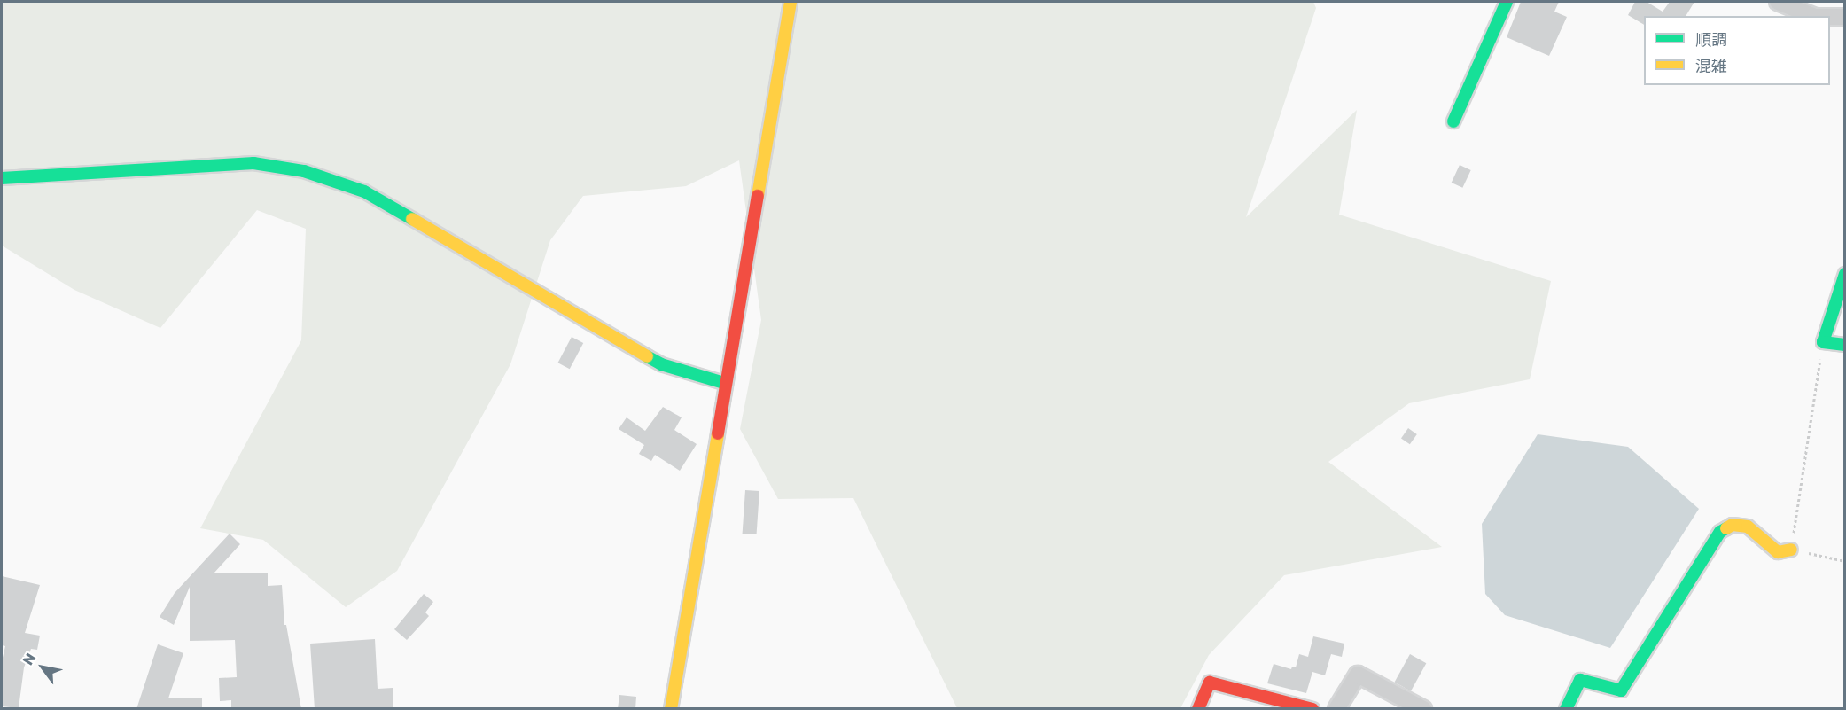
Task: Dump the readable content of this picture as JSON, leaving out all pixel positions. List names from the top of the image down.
{
  "legend": ["順調", "混雑"],
  "north": "top left"
}
